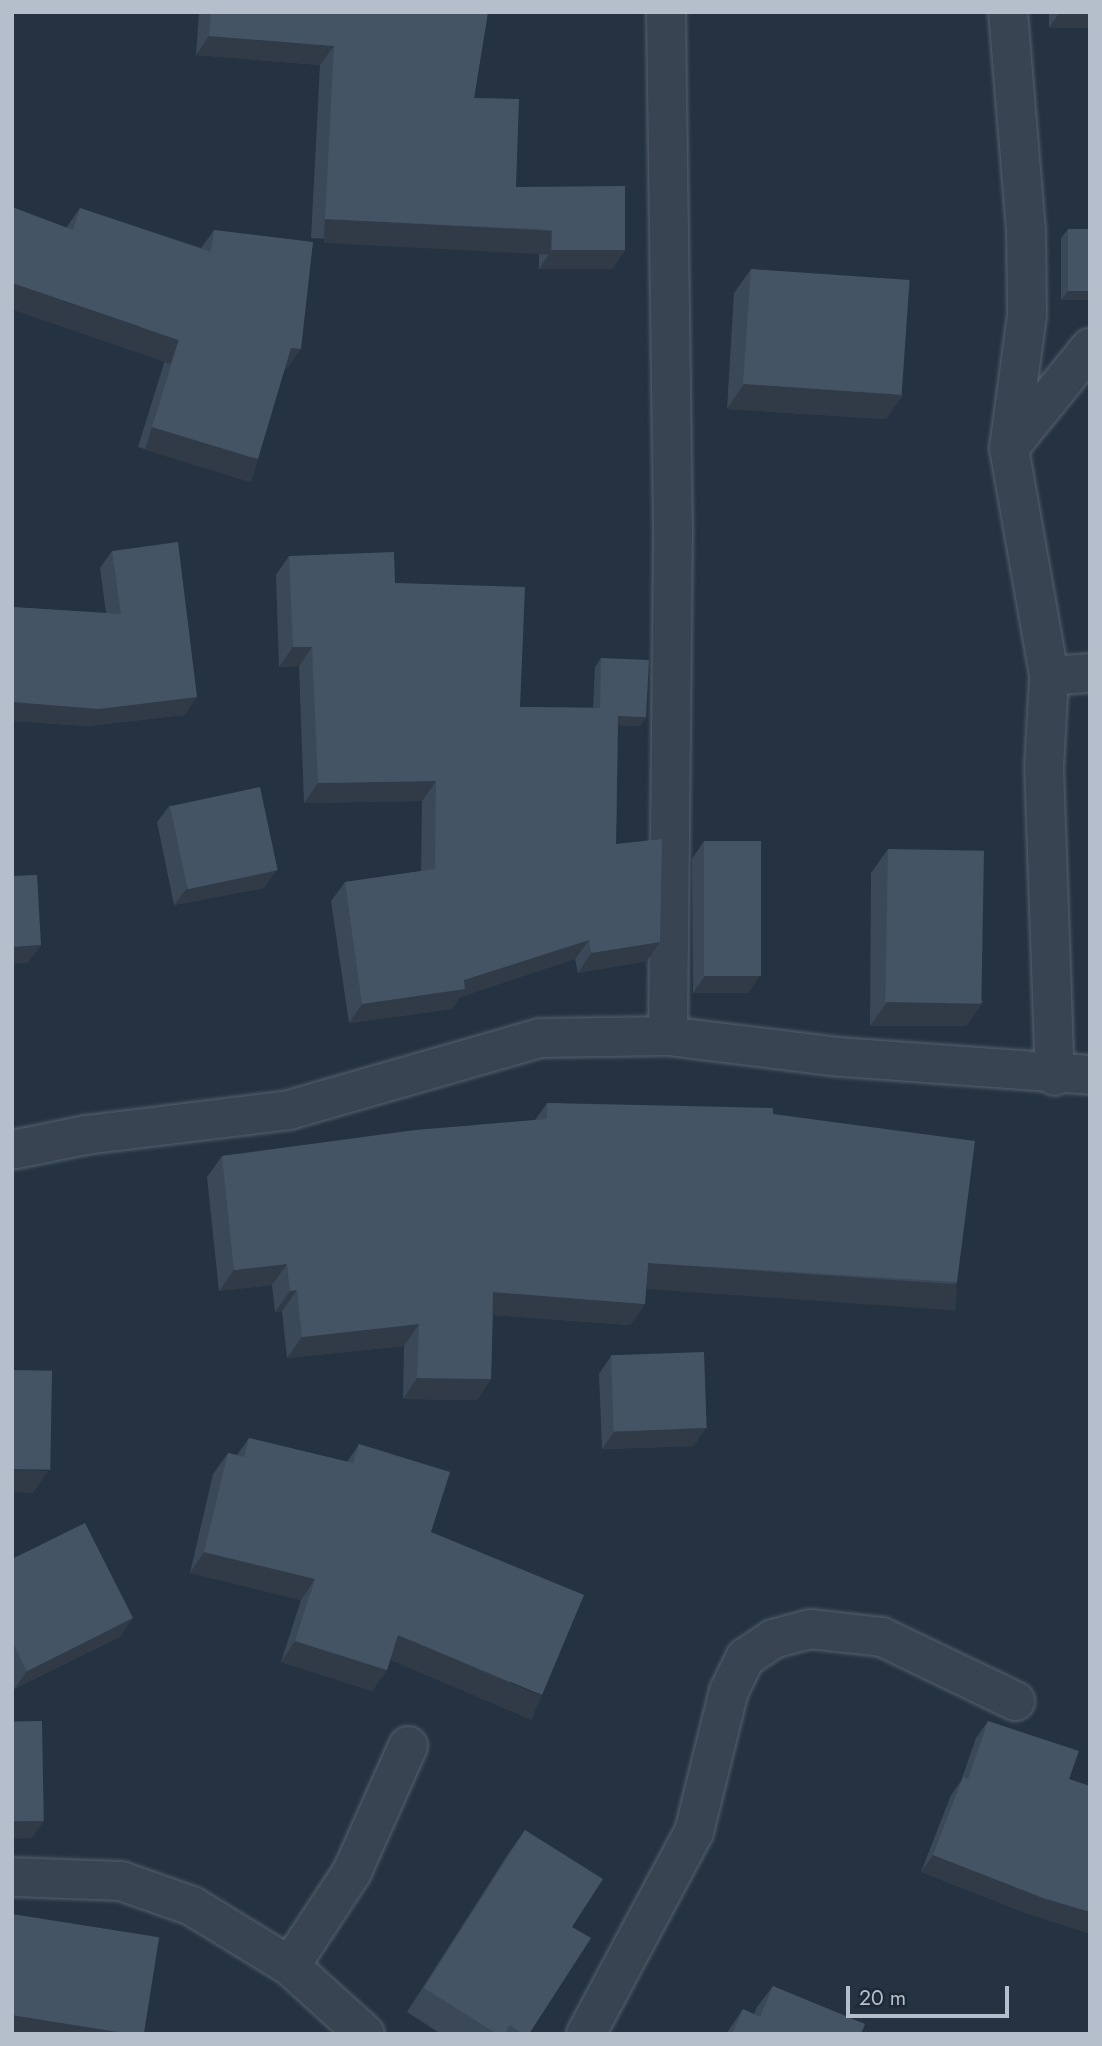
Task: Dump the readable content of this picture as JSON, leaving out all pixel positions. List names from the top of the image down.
{
  "scale_bar": "20 m"
}
